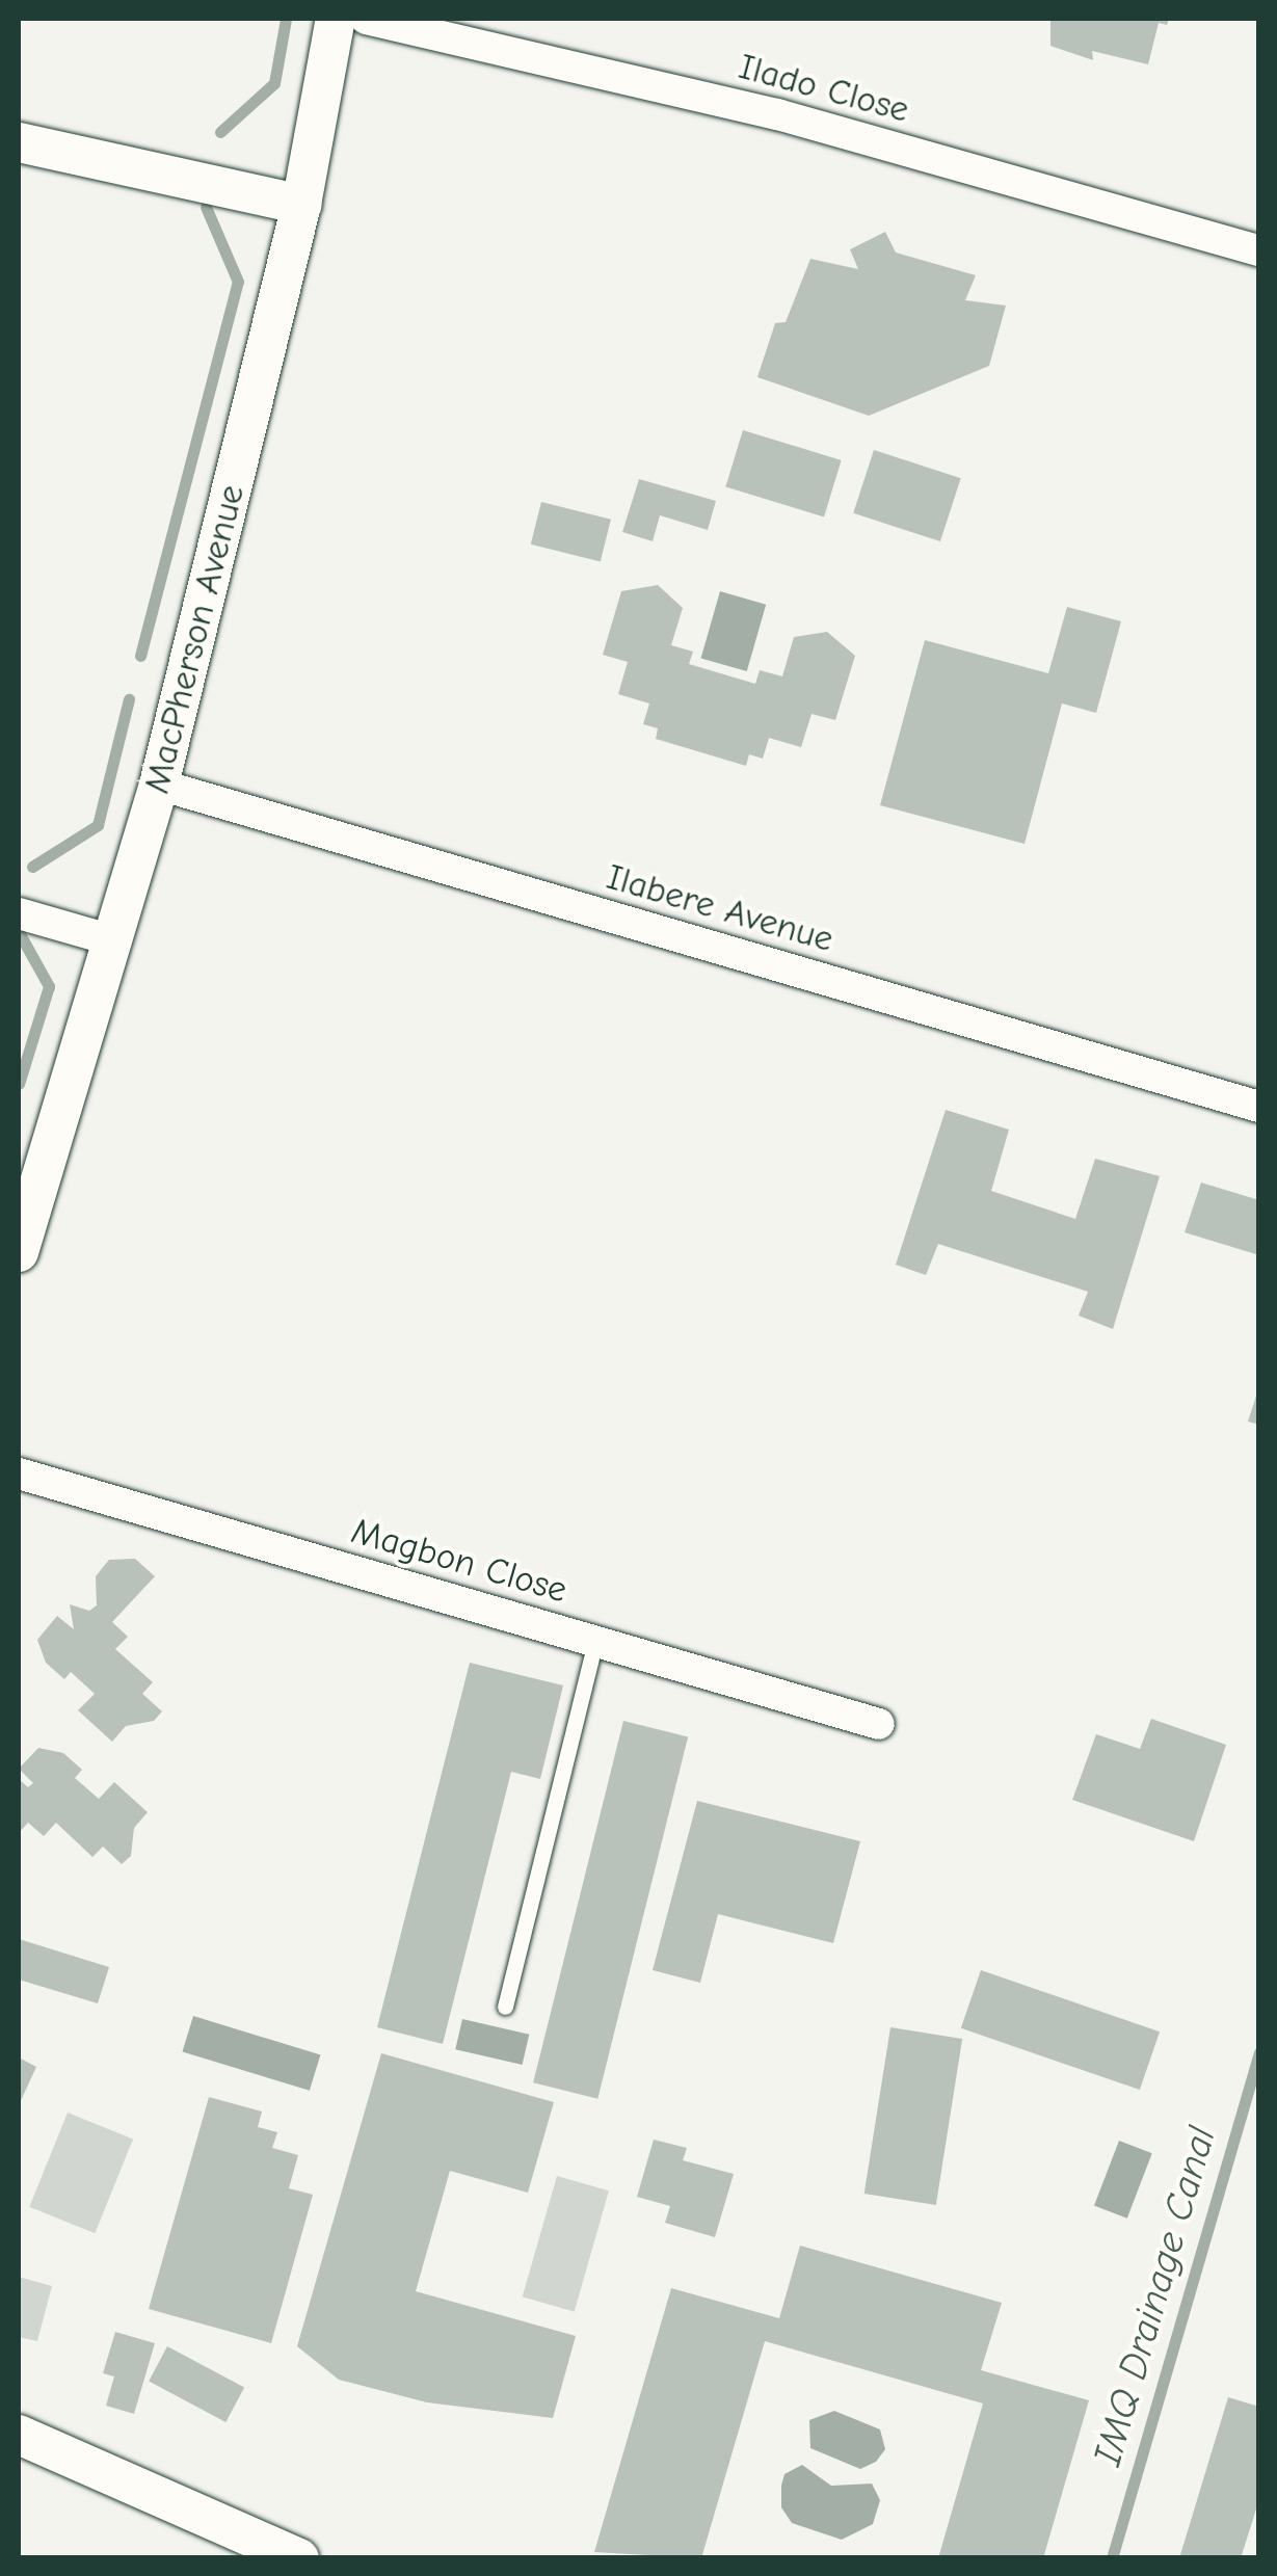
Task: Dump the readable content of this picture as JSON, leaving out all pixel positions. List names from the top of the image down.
{
  "streets": {
    "street": [
      "Ilado Close",
      "MacPherson Avenue",
      "Ilabere Avenue",
      "Magbon Close"
    ]
  },
  "crossings": [
    ["MacPherson Avenue", "Ilabere Avenue"]
  ],
  "water": ["IMQ Drainage Canal"]
}
